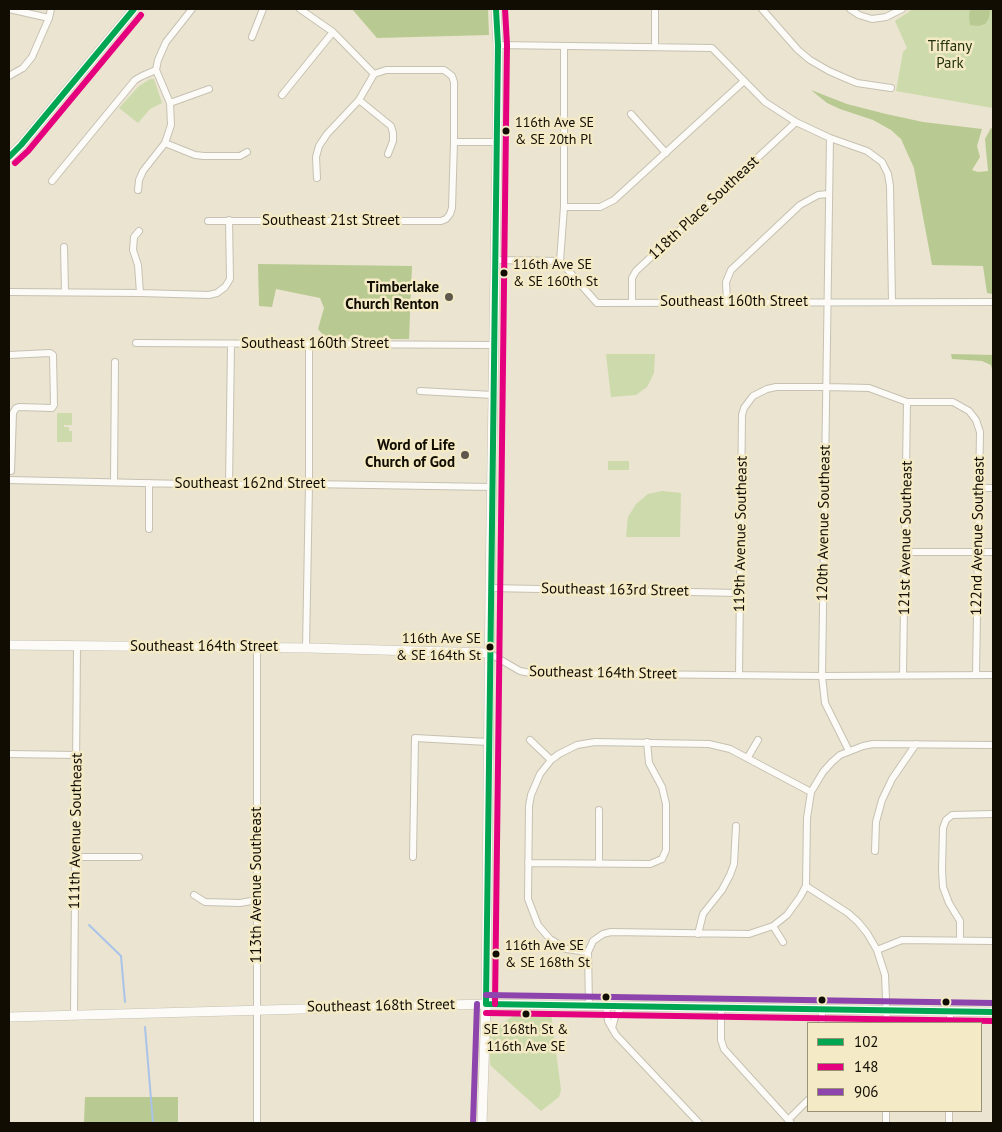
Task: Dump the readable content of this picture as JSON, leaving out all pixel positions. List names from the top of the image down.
{
  "streets": {
    "street": [
      "118th Place Southeast",
      "Southeast 21st Street",
      "Southeast 160th Street",
      "Southeast 162nd Street",
      "120th Avenue Southeast",
      "119th Avenue Southeast",
      "122nd Avenue Southeast",
      "121st Avenue Southeast",
      "Southeast 163rd Street",
      "Southeast 164th Street",
      "111th Avenue Southeast",
      "113th Avenue Southeast",
      "Southeast 168th Street"
    ]
  },
  "crossings": [
    ["118th Place Southeast", "Southeast 160th Street"],
    ["Southeast 160th Street", "120th Avenue Southeast"],
    ["120th Avenue Southeast", "119th Avenue Southeast"],
    ["120th Avenue Southeast", "Southeast 164th Street"],
    ["119th Avenue Southeast", "Southeast 163rd Street"],
    ["119th Avenue Southeast", "Southeast 164th Street"],
    ["122nd Avenue Southeast", "121st Avenue Southeast"],
    ["122nd Avenue Southeast", "Southeast 164th Street"],
    ["121st Avenue Southeast", "Southeast 164th Street"],
    ["Southeast 164th Street", "111th Avenue Southeast"],
    ["Southeast 164th Street", "113th Avenue Southeast"],
    ["111th Avenue Southeast", "Southeast 168th Street"],
    ["113th Avenue Southeast", "Southeast 168th Street"]
  ],
  "parks": ["Tiffany Park"],
  "places": [
    "116th Ave SE & SE 20th Pl",
    "116th Ave SE & SE 160th St",
    "Timberlake Church Renton",
    "Word of Life Church of God",
    "116th Ave SE & SE 164th St",
    "116th Ave SE & SE 168th St",
    "SE 168th St & 116th Ave SE"
  ],
  "lines": ["transit line 102", "transit line 148", "transit line 906"],
  "legend": ["102", "148", "906"]
}
